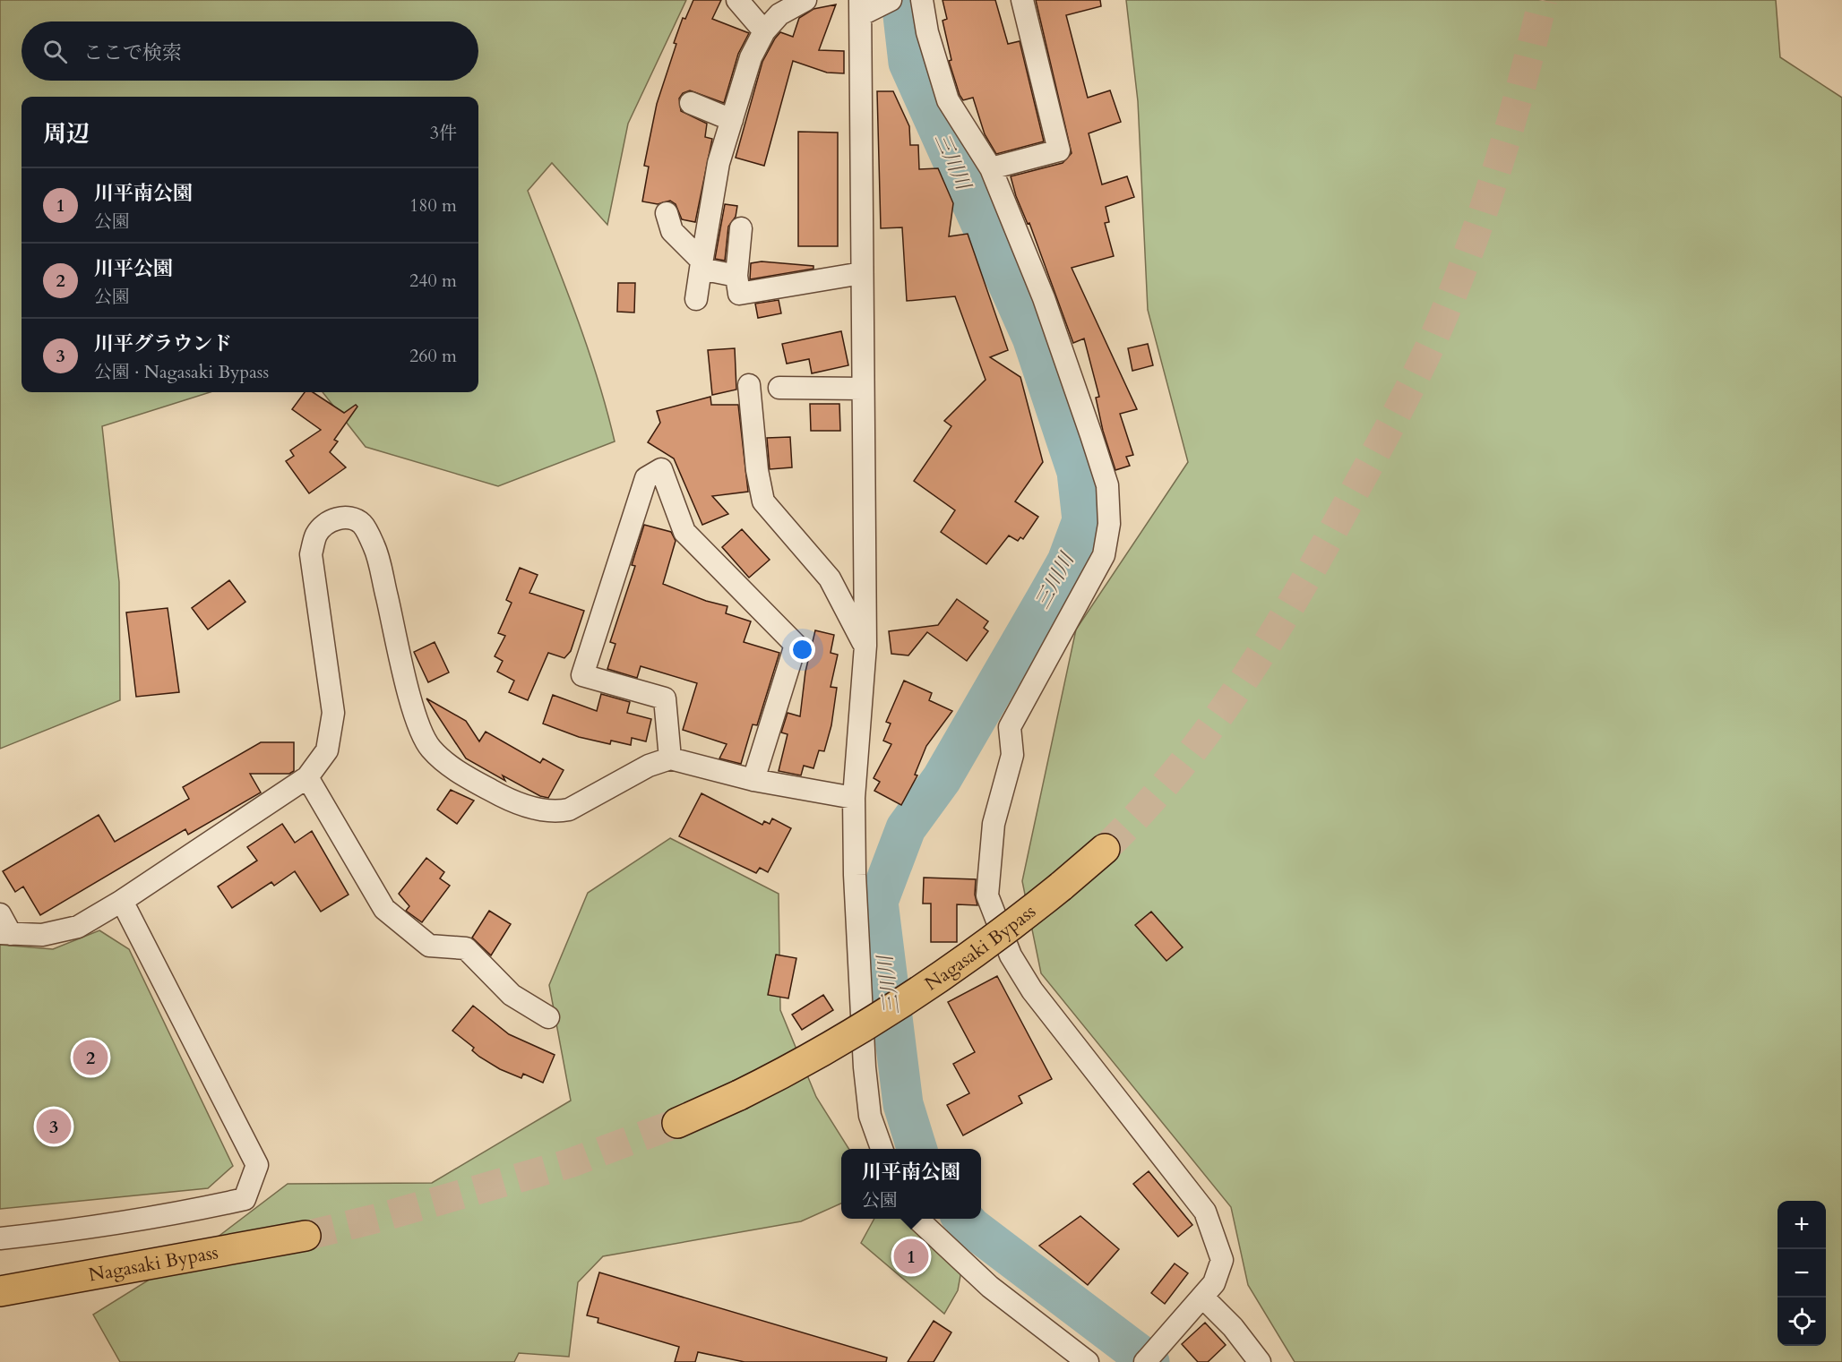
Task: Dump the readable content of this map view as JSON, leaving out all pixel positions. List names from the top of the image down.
{
  "streets": {
    "highway": ["Nagasaki Bypass"]
  },
  "water": ["三川川"],
  "page": {
    "search": "ここで検索",
    "heading": ["周辺", "3件"],
    "list": [
      {
        "mark": "1",
        "name": "川平南公園",
        "note": "公園",
        "value": "180 m"
      },
      {
        "mark": "2",
        "name": "川平公園",
        "note": "公園",
        "value": "240 m"
      },
      {
        "mark": "3",
        "name": "川平グラウンド",
        "note": "公園 · Nagasaki Bypass",
        "value": "260 m"
      }
    ],
    "pins": ["2", "3", "1"],
    "popup": ["川平南公園", "公園"],
    "map_buttons": ["+", "−"]
  }
}
